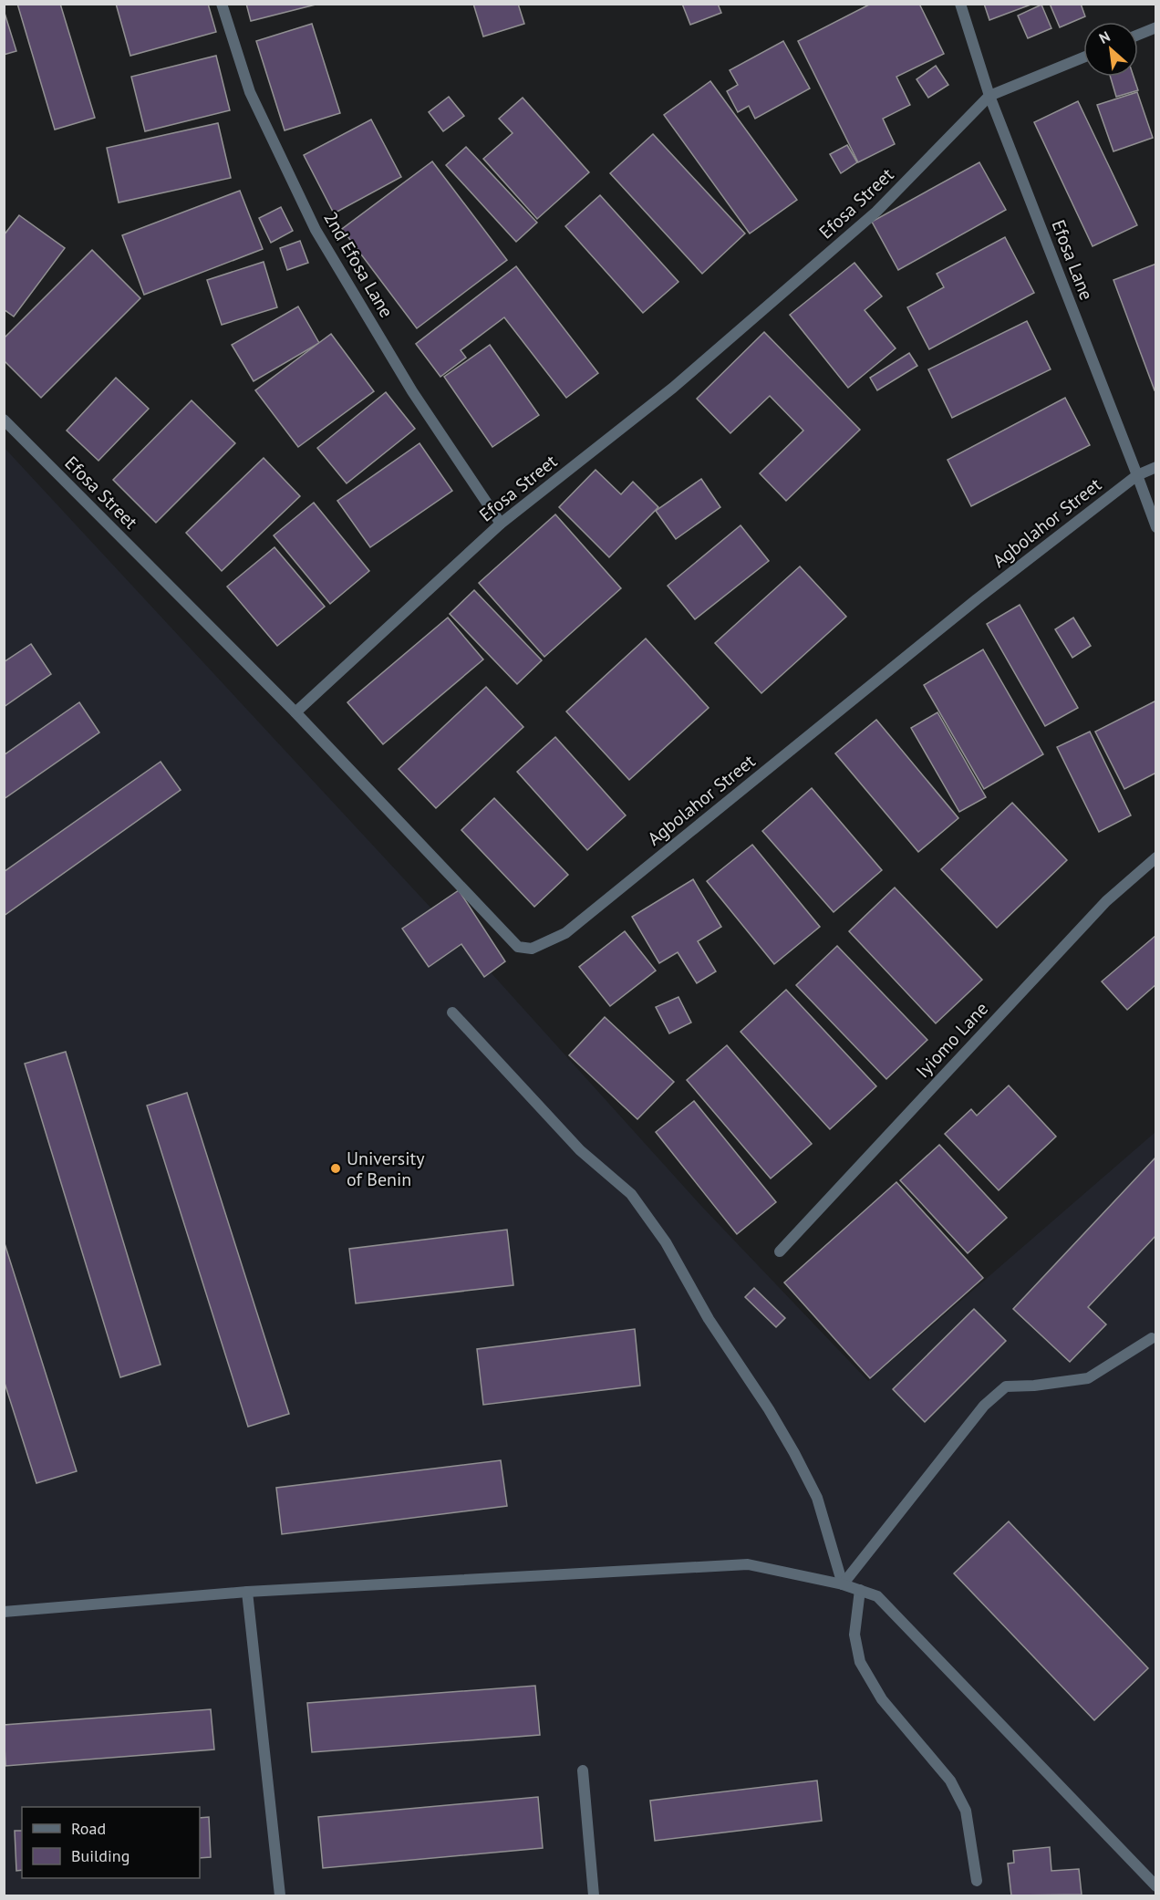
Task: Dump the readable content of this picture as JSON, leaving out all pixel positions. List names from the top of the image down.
{
  "streets": {
    "street": [
      "Efosa Street",
      "Efosa Lane",
      "2nd Efosa Lane",
      "Agbolahor Street",
      "Iyiomo Lane"
    ]
  },
  "crossings": [
    ["Efosa Street", "Efosa Lane"],
    ["Efosa Street", "2nd Efosa Lane"],
    ["Efosa Street", "Agbolahor Street"],
    ["Efosa Lane", "Agbolahor Street"]
  ],
  "places": ["University of Benin"],
  "legend": ["Road", "Building"],
  "north": "top left"
}
